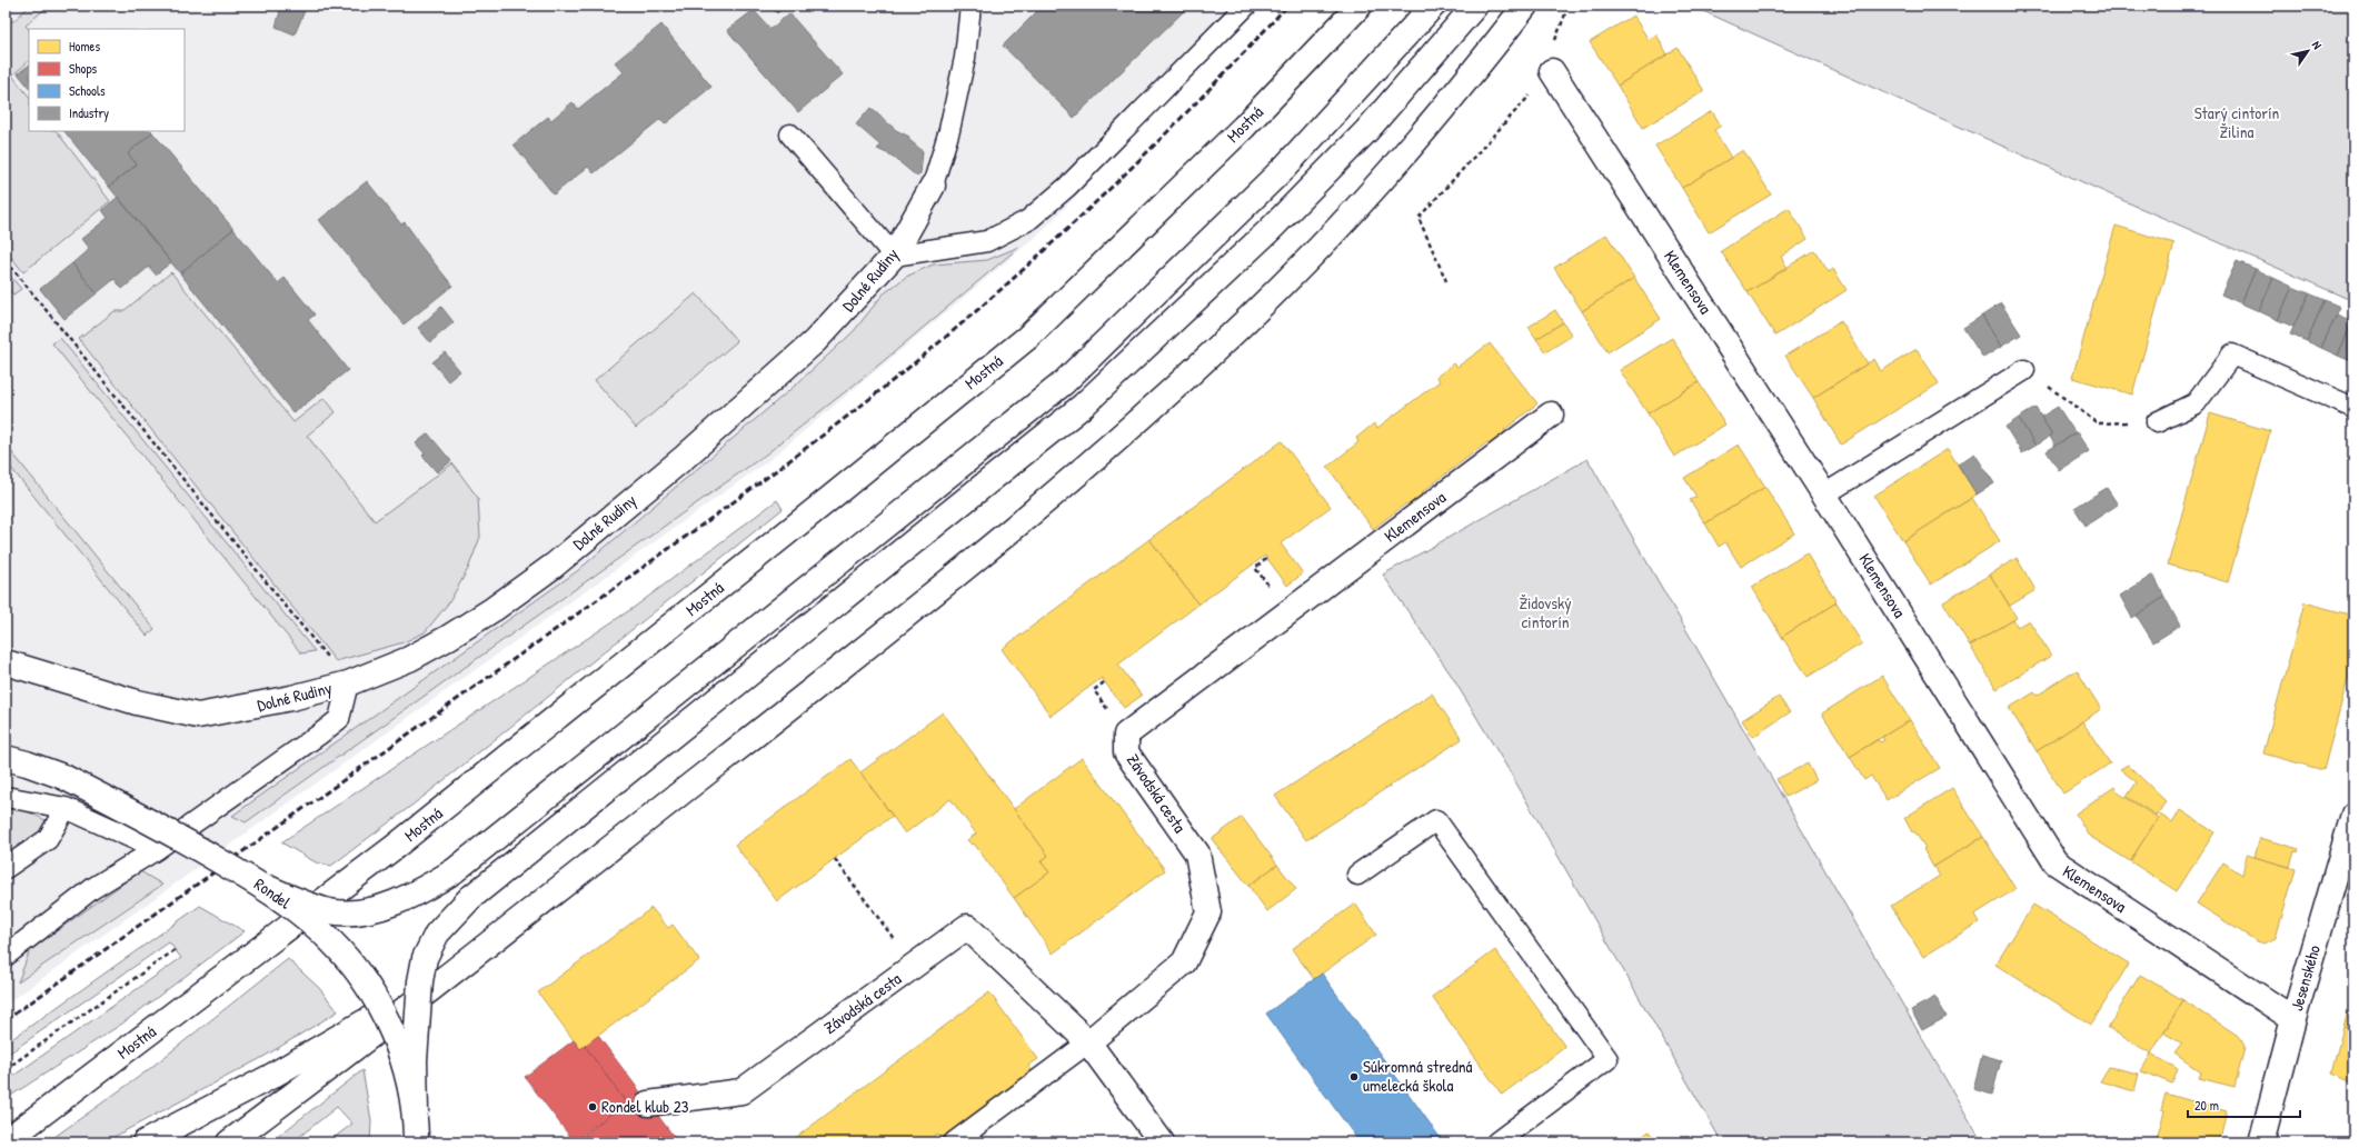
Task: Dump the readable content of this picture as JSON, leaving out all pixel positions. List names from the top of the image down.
{
  "streets": {
    "main road": [
      "Mostná",
      "Dolné Rudiny",
      "Klemensova",
      "Závodská cesta",
      "Rondel",
      "Jesenského"
    ]
  },
  "crossings": [
    ["Klemensova", "Závodská cesta"],
    ["Klemensova", "Jesenského"]
  ],
  "parks": ["Starý cintorín Žilina", "Židovský cintorín"],
  "places": ["Súkromná stredná umelecká škola", "Rondel klub 23"],
  "legend": [
    "Homes",
    "Shops",
    "Schools",
    "Industry"
  ],
  "scale_bar": "20 m",
  "north": "top right"
}
